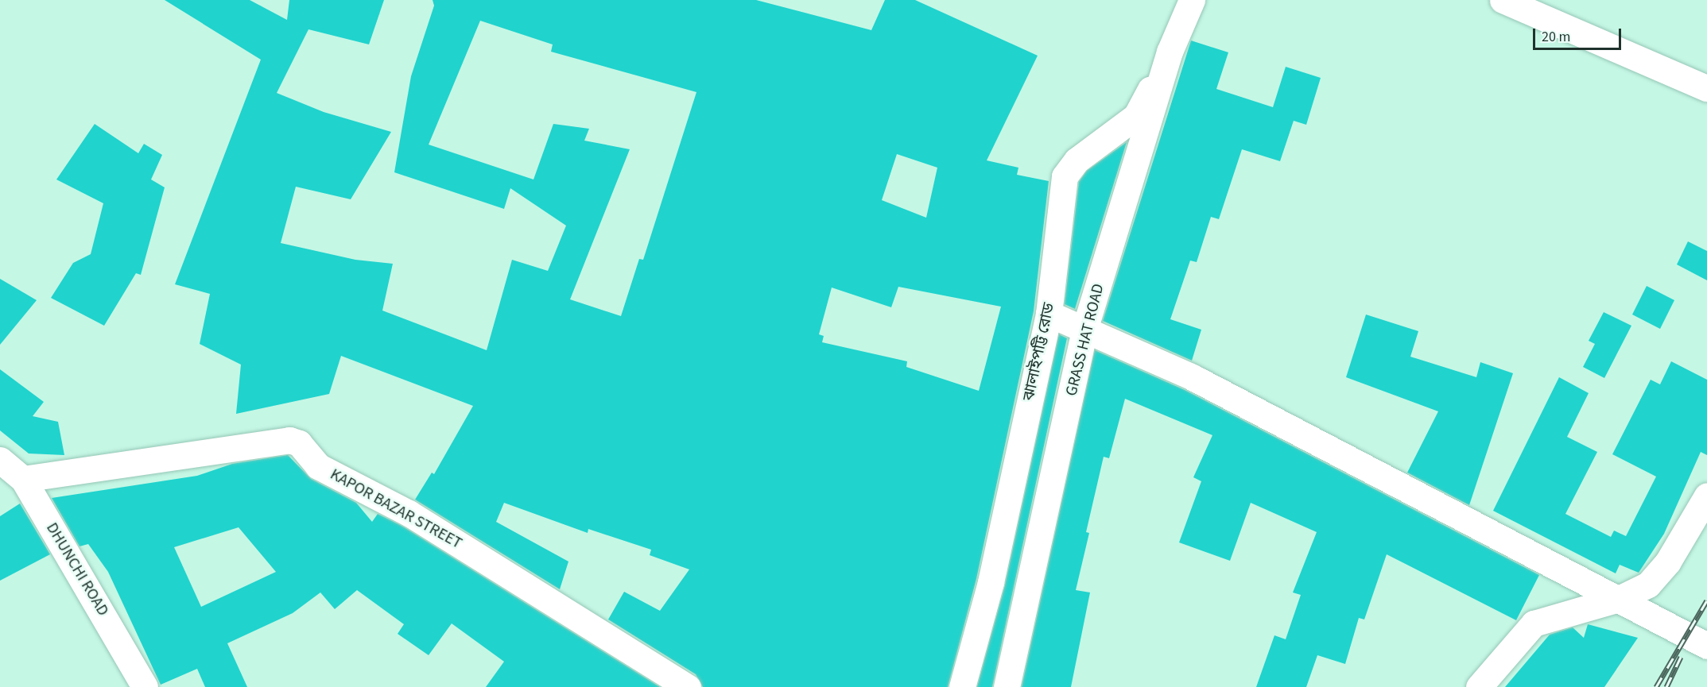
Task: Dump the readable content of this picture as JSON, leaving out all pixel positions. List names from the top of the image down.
{
  "streets": {
    "street": [
      "GRASS HAT ROAD",
      "ঝালাইপট্টি রোড",
      "KAPOR BAZAR STREET",
      "DHUNCHI ROAD"
    ]
  },
  "crossings": [
    ["GRASS HAT ROAD", "ঝালাইপট্টি রোড"],
    ["KAPOR BAZAR STREET", "DHUNCHI ROAD"]
  ],
  "scale_bar": "20 m"
}
